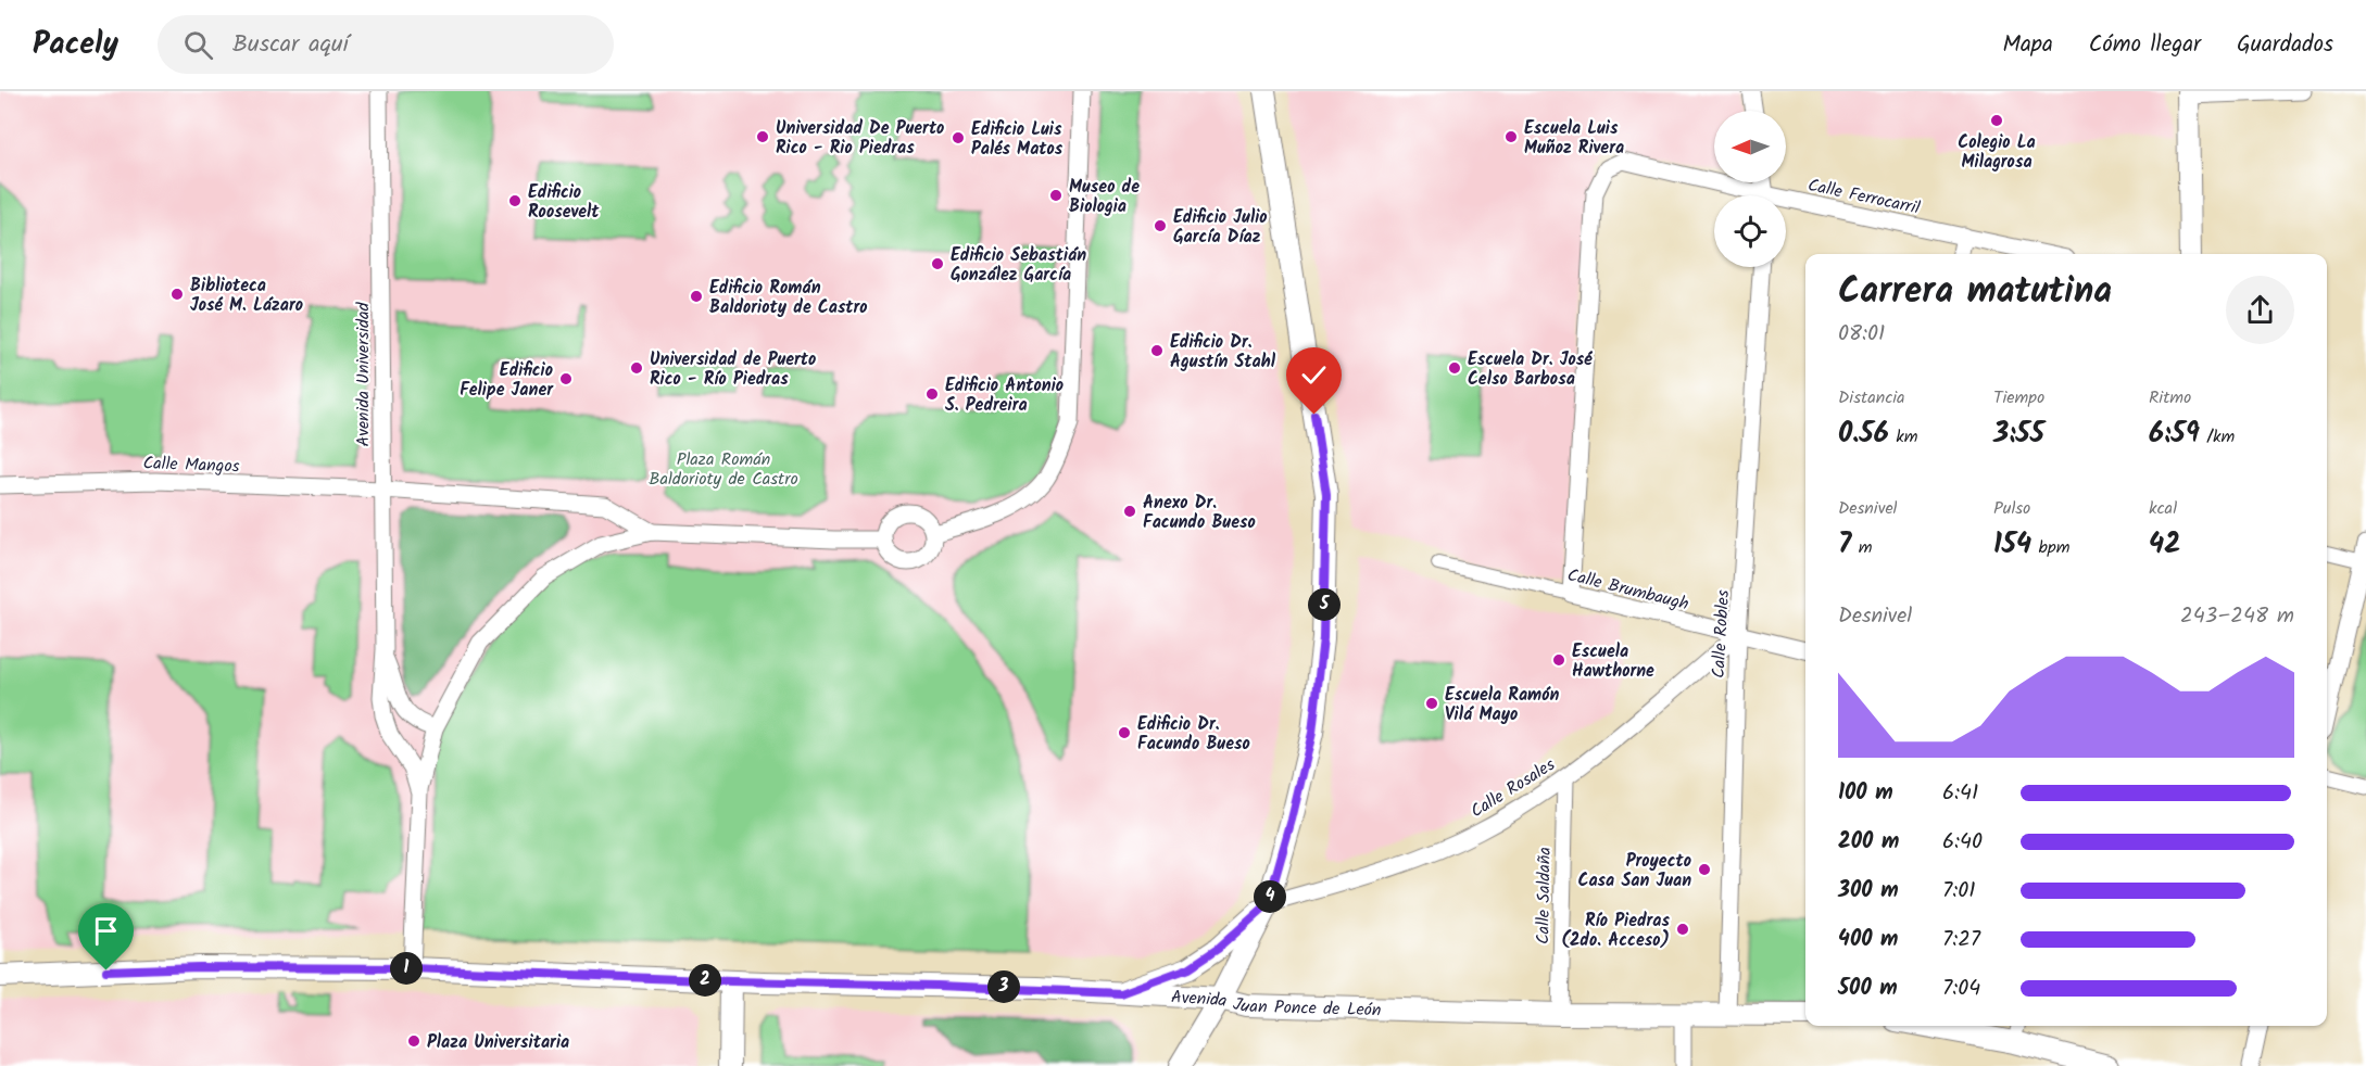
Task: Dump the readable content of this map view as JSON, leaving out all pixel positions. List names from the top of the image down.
{
  "streets": {
    "street": [
      "Calle Ferrocarril",
      "Avenida Universidad",
      "Calle Mangos",
      "Calle Brumbaugh",
      "Calle Robles",
      "Calle Rosales",
      "Calle Saldaña",
      "Avenida Juan Ponce de León"
    ]
  },
  "crossings": [
    ["Calle Ferrocarril", "Calle Brumbaugh"],
    ["Avenida Universidad", "Calle Mangos"],
    ["Avenida Universidad", "Avenida Juan Ponce de León"],
    ["Calle Brumbaugh", "Calle Robles"],
    ["Calle Brumbaugh", "Calle Rosales"],
    ["Calle Robles", "Calle Rosales"],
    ["Calle Robles", "Avenida Juan Ponce de León"],
    ["Calle Rosales", "Calle Saldaña"],
    ["Calle Saldaña", "Avenida Juan Ponce de León"]
  ],
  "parks": ["Plaza Román Baldorioty de Castro"],
  "places": [
    "Colegio La Milagrosa",
    "Universidad De Puerto Rico - Rio Piedras",
    "Escuela Luis Muñoz Rivera",
    "Edificio Luis Palés Matos",
    "Museo de Biologia",
    "Edificio Roosevelt",
    "Edificio Julio García Díaz",
    "Edificio Sebastián González García",
    "Biblioteca José M. Lázaro",
    "Edificio Román Baldorioty de Castro",
    "Edificio Dr. Agustín Stahl",
    "Universidad de Puerto Rico - Río Piedras",
    "Escuela Dr. José Celso Barbosa",
    "Edificio Felipe Janer",
    "Edificio Antonio S. Pedreira",
    "Anexo Dr. Facundo Bueso",
    "Escuela Hawthorne",
    "Escuela Ramón Vilá Mayo",
    "Edificio Dr. Facundo Bueso",
    "Proyecto Casa San Juan",
    "Río Piedras (2do. Acceso)",
    "Plaza Universitaria"
  ],
  "north": "left",
  "page": {
    "header": "Pacely",
    "search": "Buscar aquí",
    "nav": ["Mapa", "Cómo llegar", "Guardados"],
    "heading": ["Carrera matutina", "08:01"],
    "stats": [
      ["Distancia", "0.56 km"],
      ["Tiempo", "3:55"],
      ["Ritmo", "6:59 /km"],
      ["Desnivel", "7 m"],
      ["Pulso", "154 bpm"],
      ["kcal", "42"]
    ],
    "chart": ["Desnivel", "243–248 m"],
    "pins": [
      "5",
      "4",
      "1",
      "2",
      "3"
    ],
    "list": [
      {
        "name": "100 m",
        "note": "6:41"
      },
      {
        "name": "200 m",
        "note": "6:40"
      },
      {
        "name": "300 m",
        "note": "7:01"
      },
      {
        "name": "400 m",
        "note": "7:27"
      },
      {
        "name": "500 m",
        "note": "7:04"
      }
    ]
  }
}
